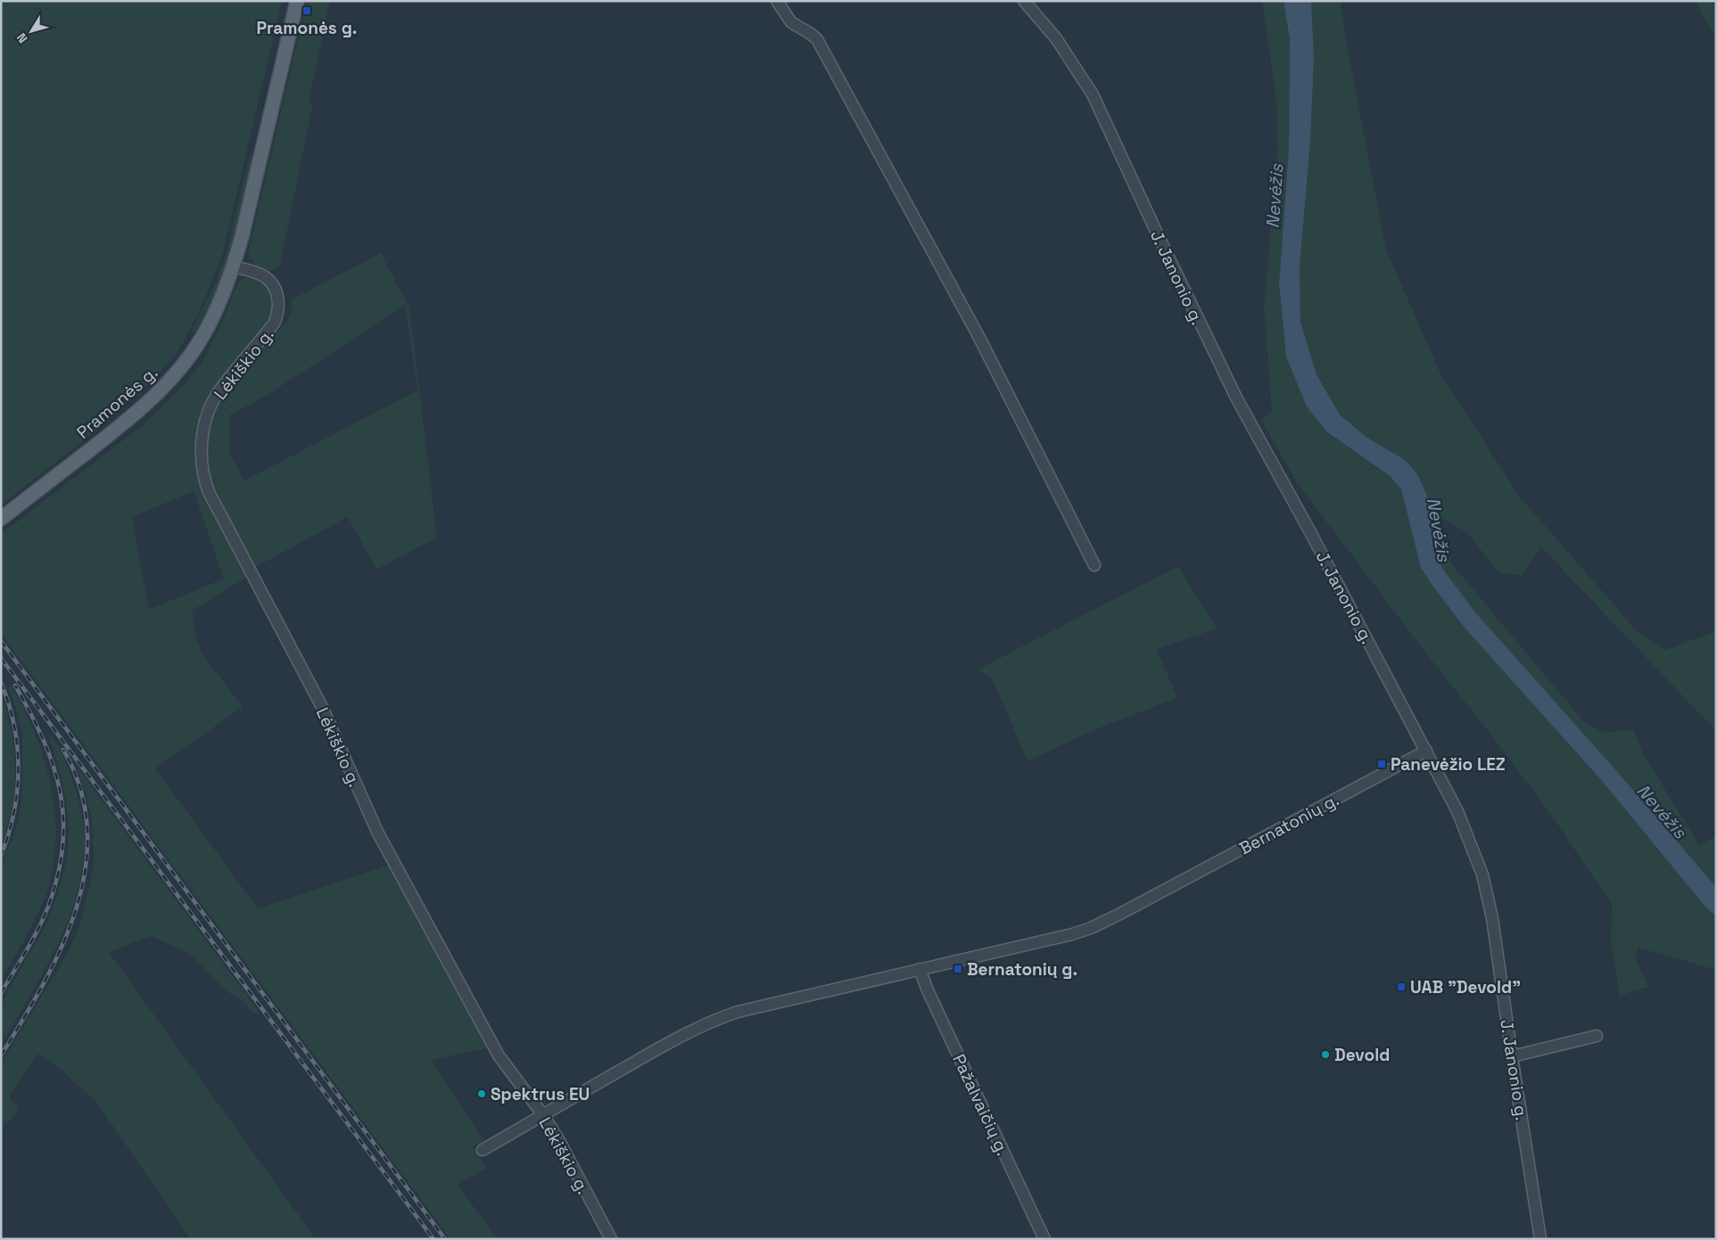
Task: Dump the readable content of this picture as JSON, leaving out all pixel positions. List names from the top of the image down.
{
  "streets": {
    "main road": ["Pramonės g."],
    "street": [
      "J. Janonio g.",
      "Lėkiškio g.",
      "Bernatonių g.",
      "Pažalvaičių g."
    ]
  },
  "crossings": [
    ["J. Janonio g.", "Bernatonių g."],
    ["Lėkiškio g.", "Pramonės g."],
    ["Lėkiškio g.", "Bernatonių g."],
    ["Bernatonių g.", "Pažalvaičių g."]
  ],
  "water": ["Nevėžis"],
  "places": {
    "transit": [
      "Pramonės g.",
      "Panevėžio LEZ",
      "Bernatonių g.",
      "UAB \"Devold\""
    ],
    "other": ["Devold", "Spektrus EU"]
  },
  "north": "bottom left"
}
